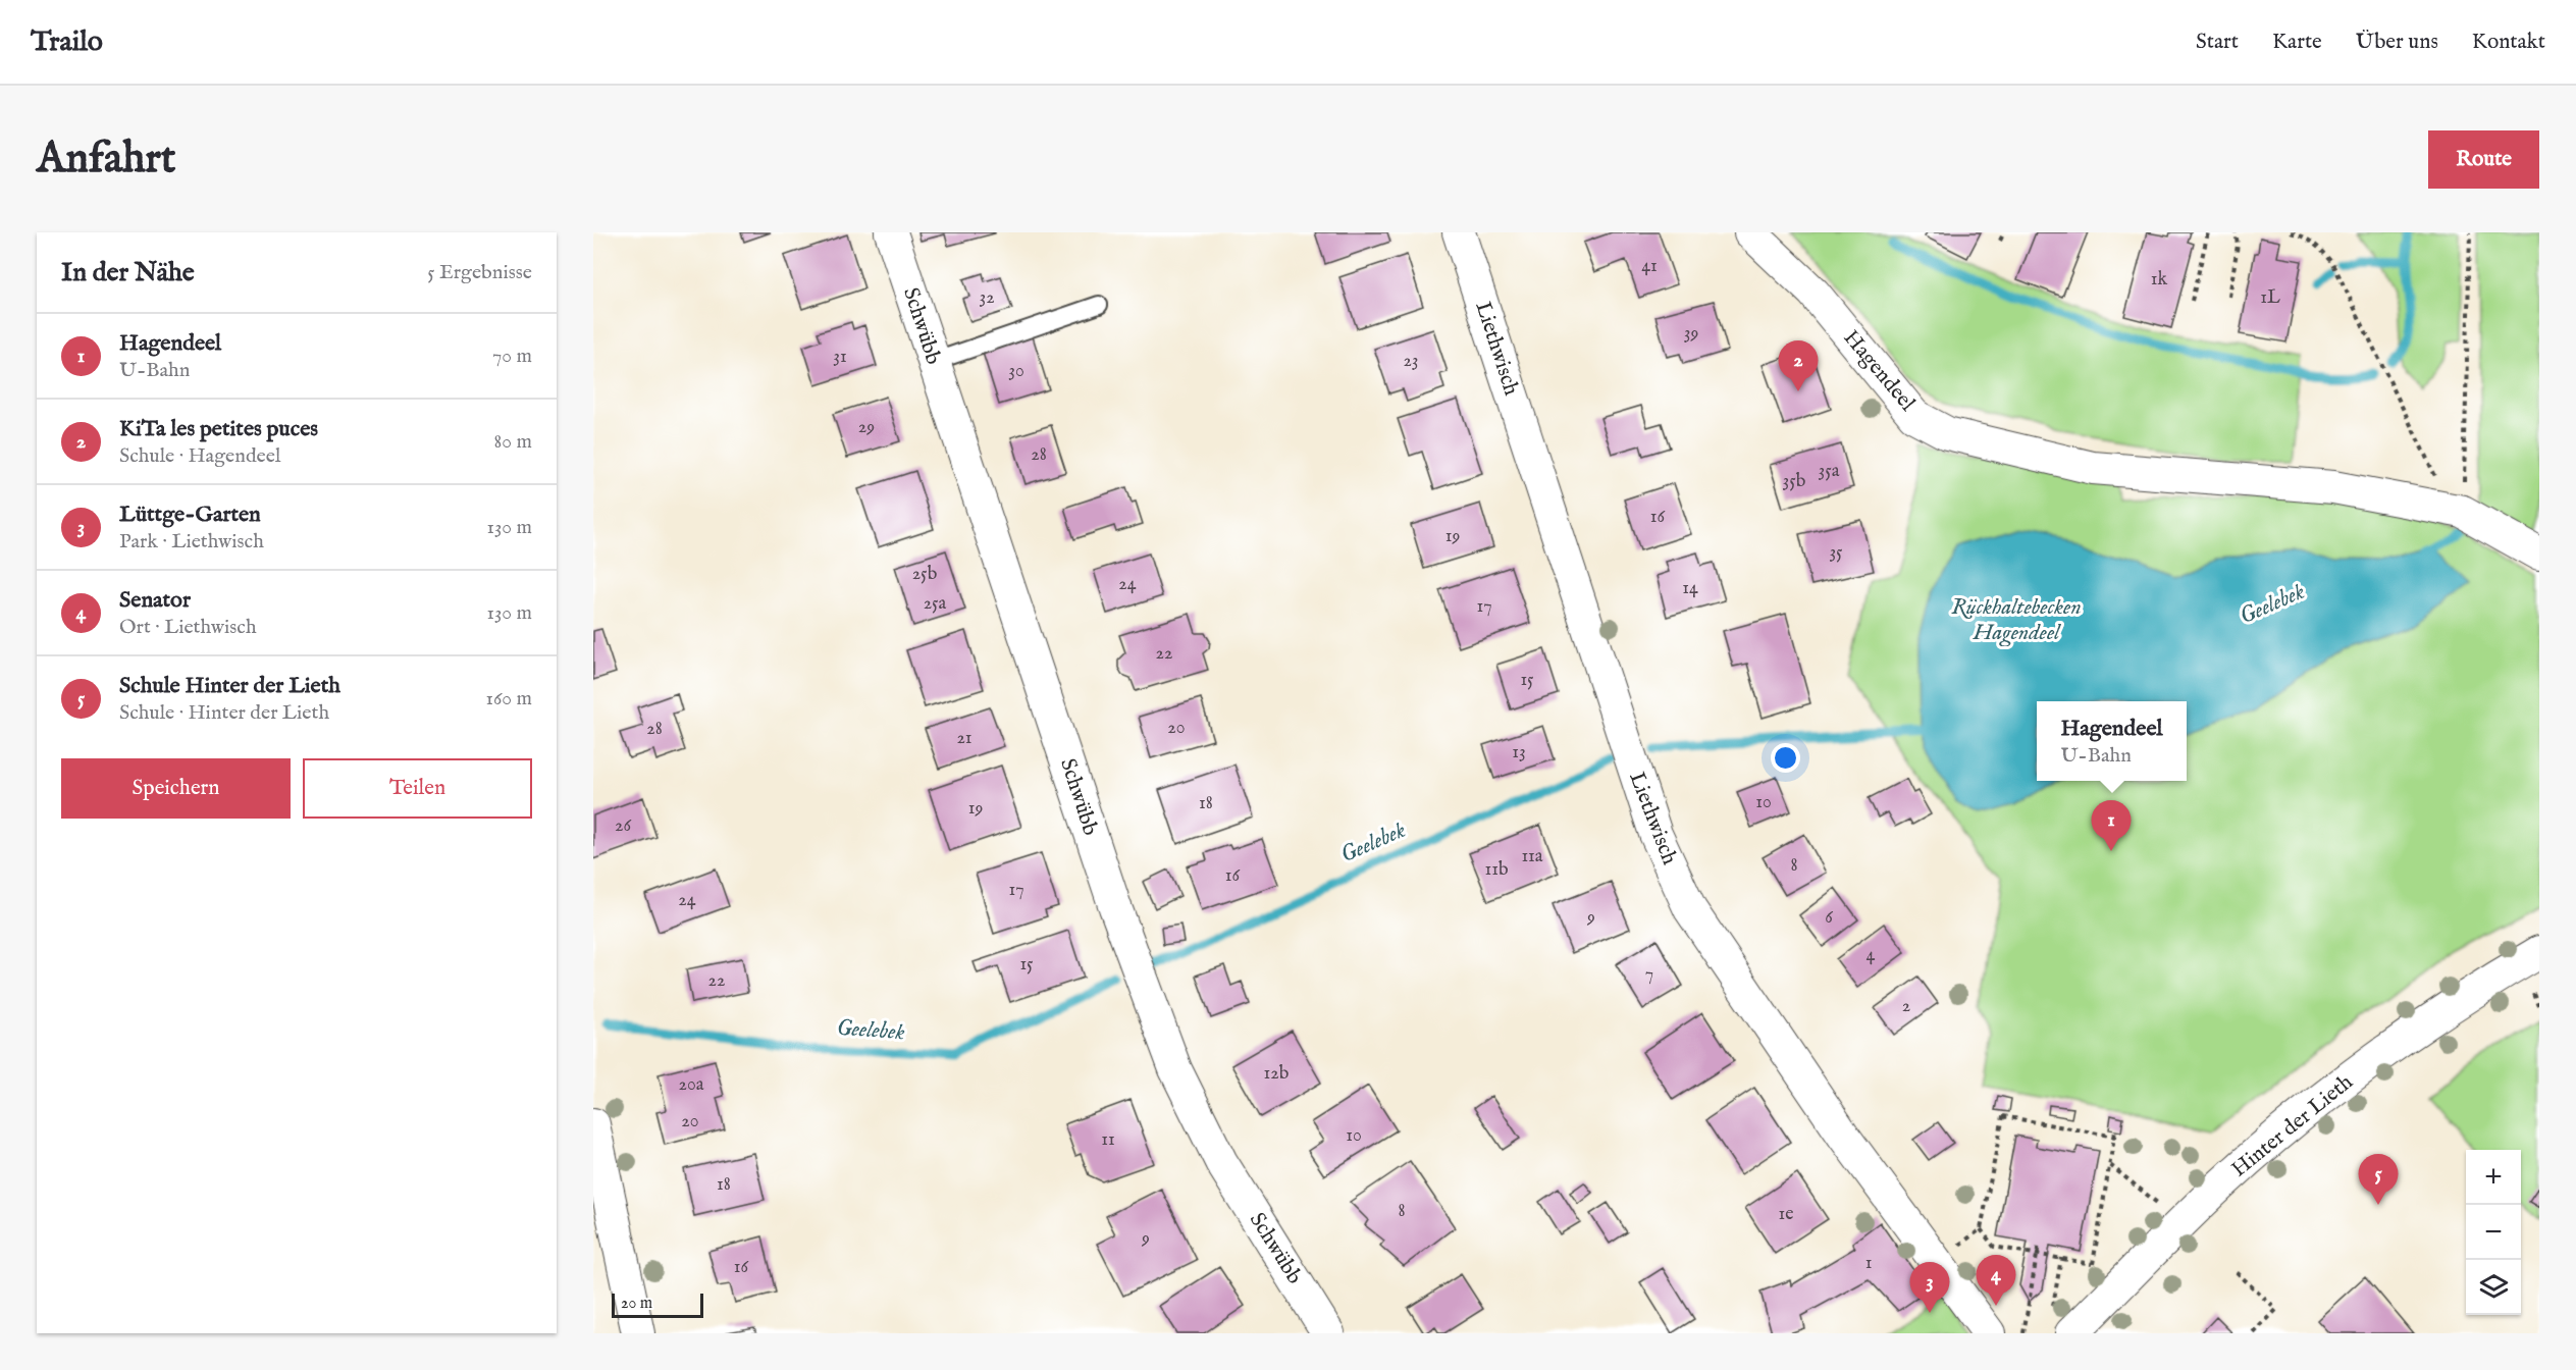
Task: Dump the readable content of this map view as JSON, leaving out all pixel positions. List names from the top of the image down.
{
  "streets": {
    "street": [
      "Schwübb",
      "Liethwisch",
      "Hagendeel",
      "Hinter der Lieth"
    ]
  },
  "water": ["Geelebek", "Rückhaltebecken Hagendeel"],
  "house_numbers": [
    "41",
    "1k",
    "32",
    "1L",
    "39",
    "31",
    "23",
    "30",
    "29",
    "28",
    "35a",
    "35b",
    "16",
    "19",
    "35",
    "25b",
    "24",
    "14",
    "25a",
    "17",
    "22",
    "15",
    "20",
    "28",
    "21",
    "13",
    "10",
    "18",
    "19",
    "26",
    "11a",
    "8",
    "11b",
    "16",
    "17",
    "24",
    "9",
    "6",
    "4",
    "15",
    "7",
    "22",
    "2",
    "12b",
    "20a",
    "20",
    "10",
    "11",
    "18",
    "8",
    "1e",
    "9",
    "1",
    "16"
  ],
  "scale_bar": "20 m",
  "page": {
    "header": "Trailo",
    "nav": [
      "Start",
      "Karte",
      "Über uns",
      "Kontakt"
    ],
    "buttons": [
      "Route",
      ["Speichern", "Teilen"]
    ],
    "title": "Anfahrt",
    "heading": ["In der Nähe", "5 Ergebnisse"],
    "list": [
      {
        "mark": "1",
        "name": "Hagendeel",
        "note": "U-Bahn",
        "value": "70 m"
      },
      {
        "mark": "2",
        "name": "KiTa les petites puces",
        "note": "Schule · Hagendeel",
        "value": "80 m"
      },
      {
        "mark": "3",
        "name": "Lüttge-Garten",
        "note": "Park · Liethwisch",
        "value": "130 m"
      },
      {
        "mark": "4",
        "name": "Senator",
        "note": "Ort · Liethwisch",
        "value": "130 m"
      },
      {
        "mark": "5",
        "name": "Schule Hinter der Lieth",
        "note": "Schule · Hinter der Lieth",
        "value": "160 m"
      }
    ],
    "pins": [
      "2",
      "1",
      "5",
      "4",
      "3"
    ],
    "popup": ["Hagendeel", "U-Bahn"],
    "map_buttons": ["+", "−"],
    "scale": "20 m"
  }
}
